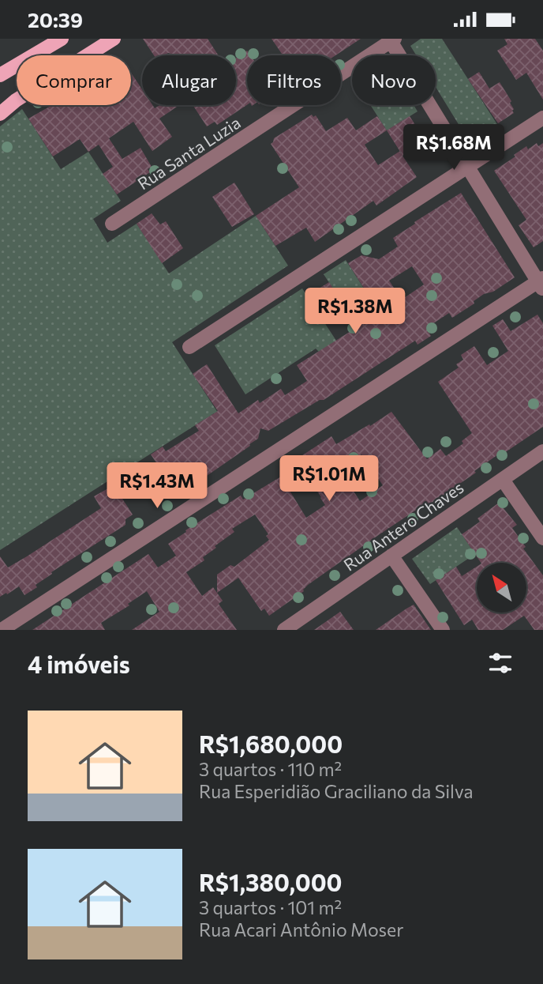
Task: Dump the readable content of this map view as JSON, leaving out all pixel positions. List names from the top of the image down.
{
  "streets": {
    "street": ["Rua Santa Luzia", "Rua Antero Chaves"]
  },
  "north": "top left",
  "page": {
    "status": "20:39",
    "chip": [
      "Comprar",
      "Alugar",
      "Filtros",
      "Novo"
    ],
    "price": [
      "R$1.68M",
      "R$1.38M",
      "R$1.01M",
      "R$1.43M"
    ],
    "heading": "4 imóveis",
    "list": [
      {
        "name": "R$1,680,000",
        "note": "3 quartos · 110 m² · Rua Esperidião Graciliano da Silva"
      },
      {
        "name": "R$1,380,000",
        "note": "3 quartos · 101 m² · Rua Acari Antônio Moser"
      }
    ]
  }
}
